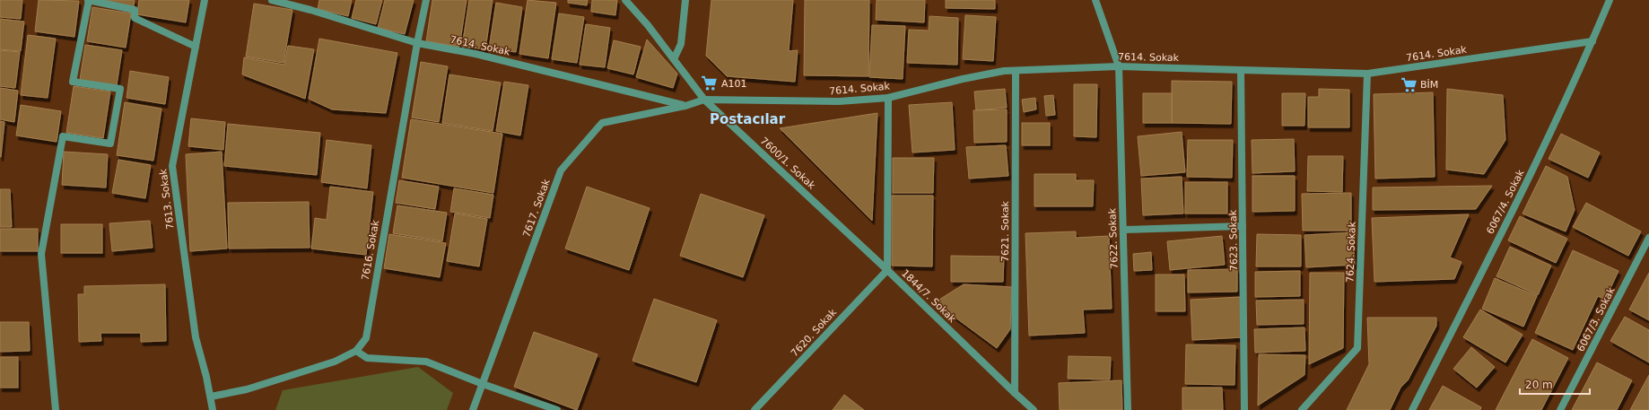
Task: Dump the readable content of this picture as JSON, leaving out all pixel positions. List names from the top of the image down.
{
  "streets": {
    "street": [
      "7614. Sokak",
      "7600/1. Sokak",
      "7613. Sokak",
      "6067/4. Sokak",
      "7617. Sokak",
      "7621. Sokak",
      "7622. Sokak",
      "7623. Sokak",
      "7616. Sokak",
      "7624. Sokak",
      "1844/7. Sokak",
      "6067/3. Sokak",
      "7620. Sokak"
    ]
  },
  "crossings": [
    ["7614. Sokak", "7600/1. Sokak"],
    ["7614. Sokak", "6067/4. Sokak"],
    ["7614. Sokak", "7617. Sokak"],
    ["7614. Sokak", "7621. Sokak"],
    ["7614. Sokak", "7622. Sokak"],
    ["7614. Sokak", "7623. Sokak"],
    ["7614. Sokak", "7616. Sokak"],
    ["7614. Sokak", "7624. Sokak"],
    ["7614. Sokak", "1844/7. Sokak"],
    ["7600/1. Sokak", "7617. Sokak"],
    ["7600/1. Sokak", "1844/7. Sokak"],
    ["7600/1. Sokak", "7620. Sokak"],
    ["7613. Sokak", "7616. Sokak"],
    ["7621. Sokak", "1844/7. Sokak"],
    ["1844/7. Sokak", "7620. Sokak"]
  ],
  "districts": ["Postacılar"],
  "places": {
    "supermarket": ["A101", "BİM"]
  },
  "scale_bar": "20 m"
}
